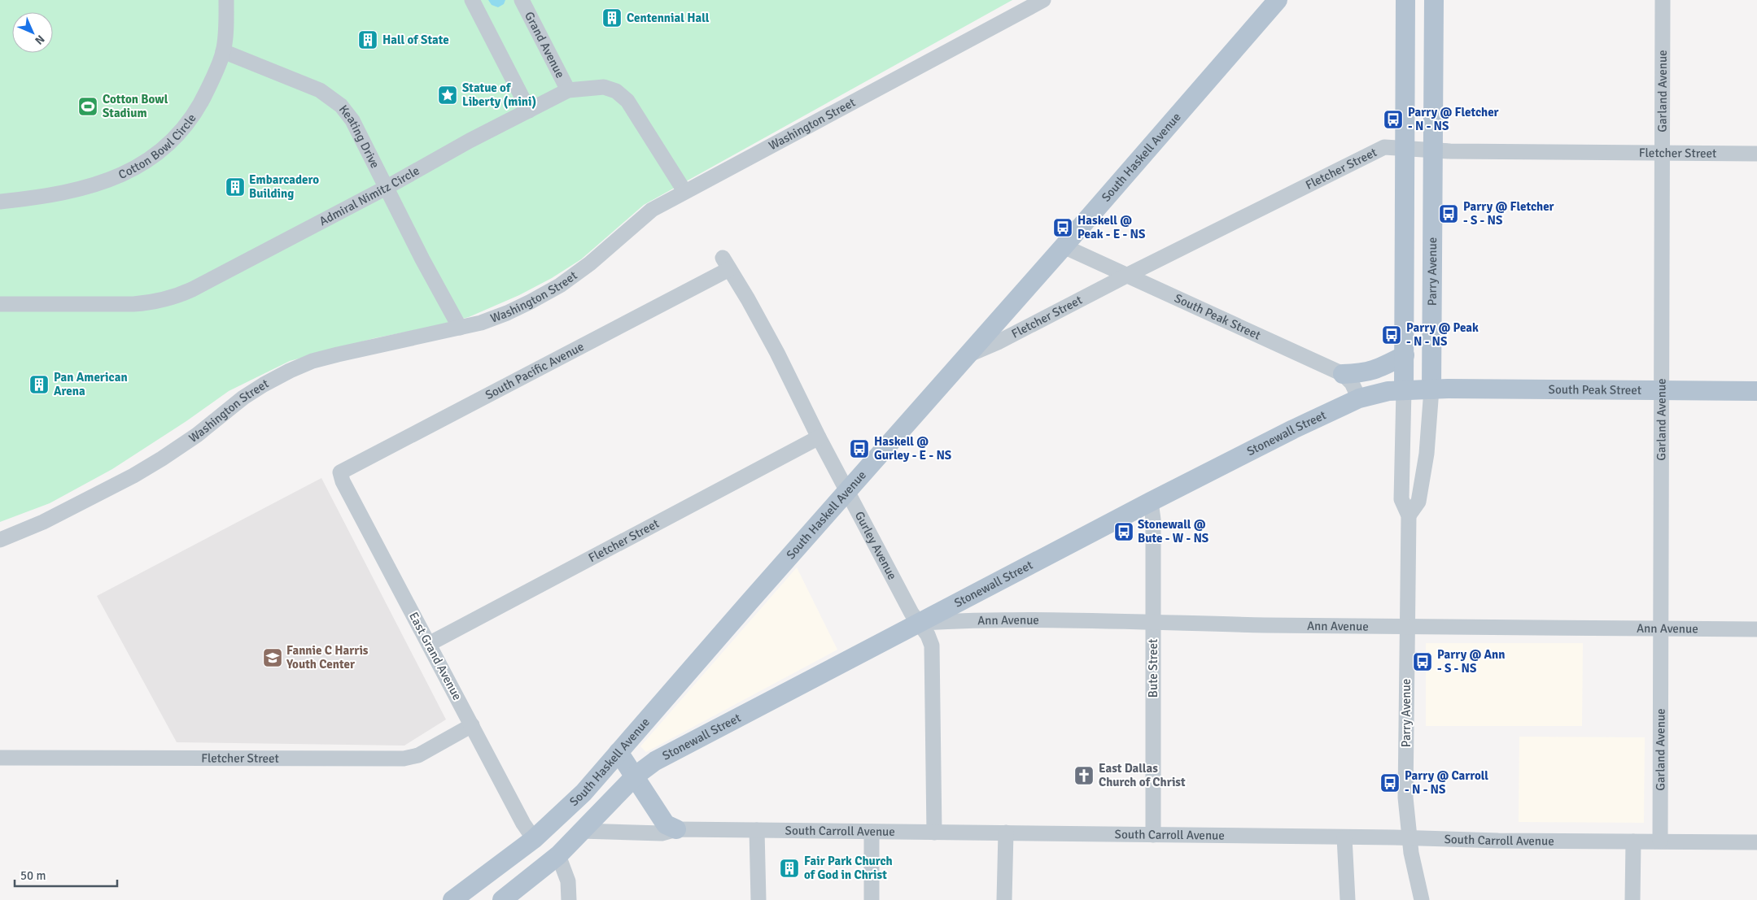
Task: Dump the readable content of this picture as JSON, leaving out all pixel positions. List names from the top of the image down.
{
  "streets": {
    "main road": [
      "South Haskell Avenue",
      "Parry Avenue",
      "South Peak Street",
      "Stonewall Street"
    ],
    "street": [
      "Grand Avenue",
      "Garland Avenue",
      "Washington Street",
      "Keating Drive",
      "Cotton Bowl Circle",
      "Fletcher Street",
      "Admiral Nimitz Circle",
      "South Pacific Avenue",
      "Gurley Avenue",
      "Ann Avenue",
      "East Grand Avenue",
      "Bute Street",
      "South Carroll Avenue"
    ]
  },
  "crossings": [
    ["Grand Avenue", "Admiral Nimitz Circle"],
    ["Garland Avenue", "Fletcher Street"],
    ["Garland Avenue", "South Peak Street"],
    ["Garland Avenue", "Ann Avenue"],
    ["Garland Avenue", "South Carroll Avenue"],
    ["Washington Street", "Keating Drive"],
    ["Washington Street", "Admiral Nimitz Circle"],
    ["Keating Drive", "Cotton Bowl Circle"],
    ["Keating Drive", "Admiral Nimitz Circle"],
    ["Fletcher Street", "South Haskell Avenue"],
    ["Fletcher Street", "Parry Avenue"],
    ["Fletcher Street", "South Peak Street"],
    ["Fletcher Street", "Gurley Avenue"],
    ["Fletcher Street", "East Grand Avenue"],
    ["South Haskell Avenue", "South Peak Street"],
    ["South Haskell Avenue", "Gurley Avenue"],
    ["South Haskell Avenue", "East Grand Avenue"],
    ["Parry Avenue", "South Peak Street"],
    ["Parry Avenue", "Stonewall Street"],
    ["Parry Avenue", "Ann Avenue"],
    ["Parry Avenue", "South Carroll Avenue"],
    ["South Peak Street", "Stonewall Street"],
    ["South Pacific Avenue", "Gurley Avenue"],
    ["South Pacific Avenue", "East Grand Avenue"],
    ["Stonewall Street", "Gurley Avenue"],
    ["Stonewall Street", "Ann Avenue"],
    ["Stonewall Street", "Bute Street"],
    ["Stonewall Street", "South Carroll Avenue"],
    ["Gurley Avenue", "Ann Avenue"],
    ["Gurley Avenue", "South Carroll Avenue"],
    ["Ann Avenue", "Bute Street"],
    ["Bute Street", "South Carroll Avenue"]
  ],
  "places": {
    "building": [
      "Centennial Hall",
      "Hall of State",
      "Embarcadero Building",
      "Pan American Arena",
      "Fair Park Church of God in Christ"
    ],
    "place": ["Statue of Liberty (mini)"],
    "sports": ["Cotton Bowl Stadium"],
    "bus stop": [
      "Parry @ Fletcher - N - NS",
      "Parry @ Fletcher - S - NS",
      "Haskell @ Peak - E - NS",
      "Parry @ Peak - N - NS",
      "Haskell @ Gurley - E - NS",
      "Stonewall @ Bute - W - NS",
      "Parry @ Ann - S - NS",
      "Parry @ Carroll - N - NS"
    ],
    "school or university": ["Fannie C Harris Youth Center"],
    "church": ["East Dallas Church of Christ"]
  },
  "scale_bar": "50 m",
  "north": "bottom right"
}
